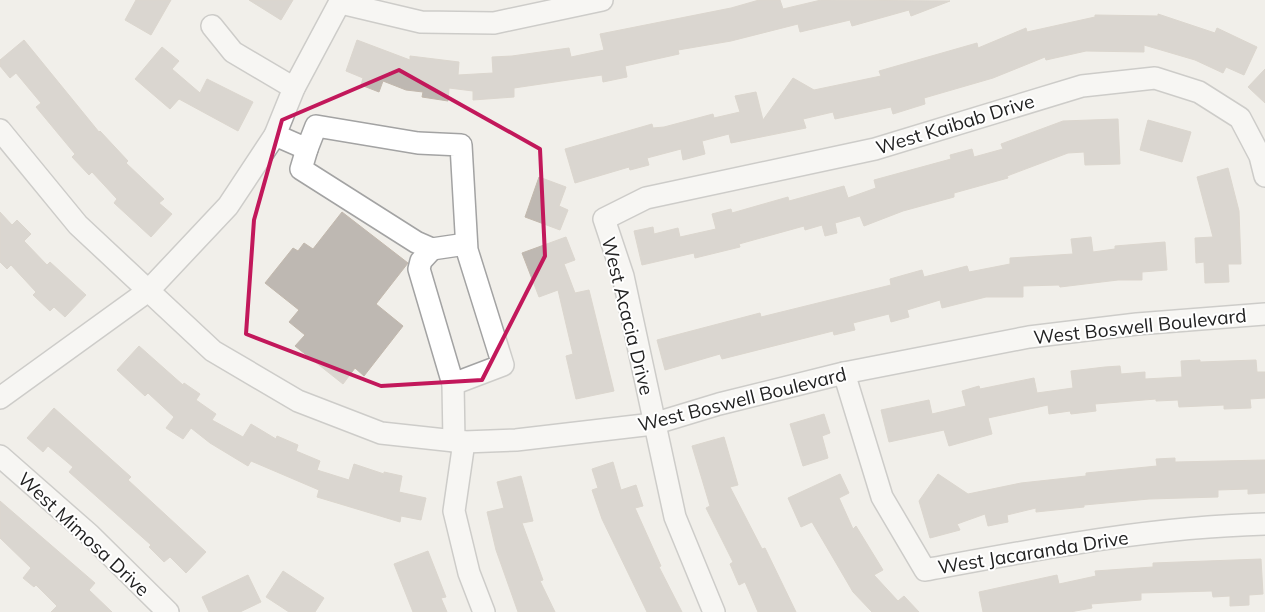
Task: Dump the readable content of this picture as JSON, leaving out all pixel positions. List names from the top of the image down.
{
  "streets": {
    "street": [
      "West Kaibab Drive",
      "West Acacia Drive",
      "West Boswell Boulevard",
      "West Mimosa Drive",
      "West Jacaranda Drive"
    ]
  },
  "crossings": [
    ["West Kaibab Drive", "West Acacia Drive"],
    ["West Acacia Drive", "West Boswell Boulevard"],
    ["West Boswell Boulevard", "West Jacaranda Drive"]
  ]
}
